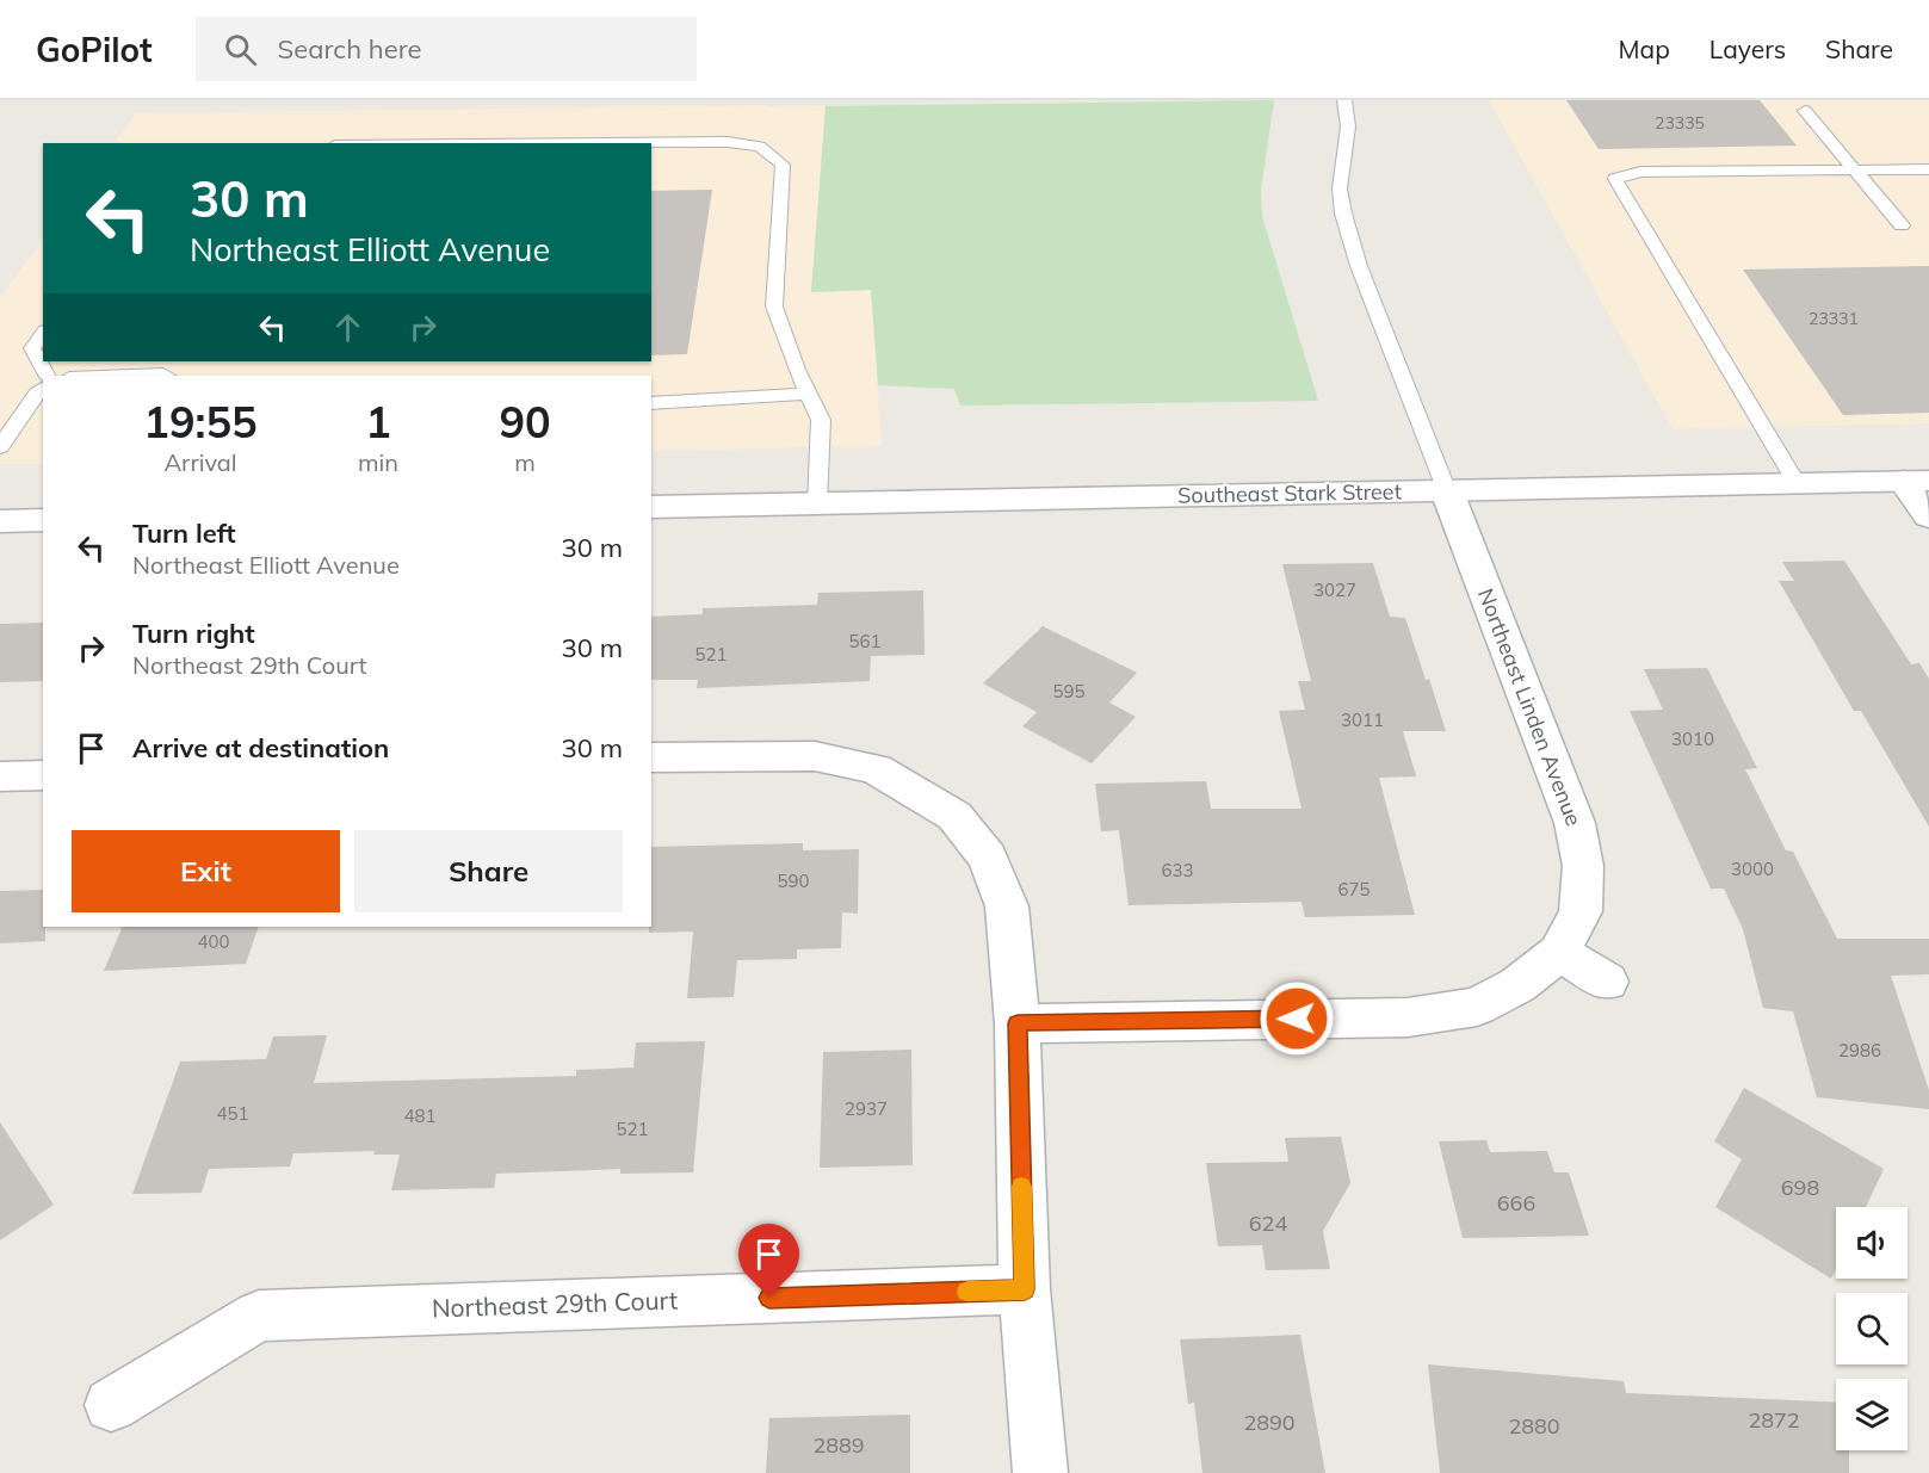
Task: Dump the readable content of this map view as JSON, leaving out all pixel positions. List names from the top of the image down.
{
  "streets": {
    "street": ["Southeast Stark Street", "Northeast Linden Avenue", "Northeast 29th Court"]
  },
  "crossings": [
    ["Southeast Stark Street", "Northeast Linden Avenue"]
  ],
  "house_numbers": [
    "23335",
    "23331",
    "3027",
    "561",
    "521",
    "595",
    "3011",
    "3010",
    "3000",
    "633",
    "590",
    "675",
    "400",
    "2986",
    "2937",
    "451",
    "481",
    "521",
    "698",
    "666",
    "624",
    "2872",
    "2890",
    "2880",
    "2889"
  ],
  "page": {
    "header": "GoPilot",
    "search": "Search here",
    "nav": ["Map", "Layers", "Share"],
    "turn": ["30 m", "Northeast Elliott Avenue"],
    "eta": [
      "19:55",
      "Arrival",
      "1",
      "min",
      "90",
      "m"
    ],
    "list": [
      {
        "name": "Turn left",
        "note": "Northeast Elliott Avenue",
        "value": "30 m"
      },
      {
        "name": "Turn right",
        "note": "Northeast 29th Court",
        "value": "30 m"
      },
      {
        "name": "Arrive at destination",
        "value": "30 m"
      }
    ],
    "buttons": ["Exit", "Share"]
  }
}
